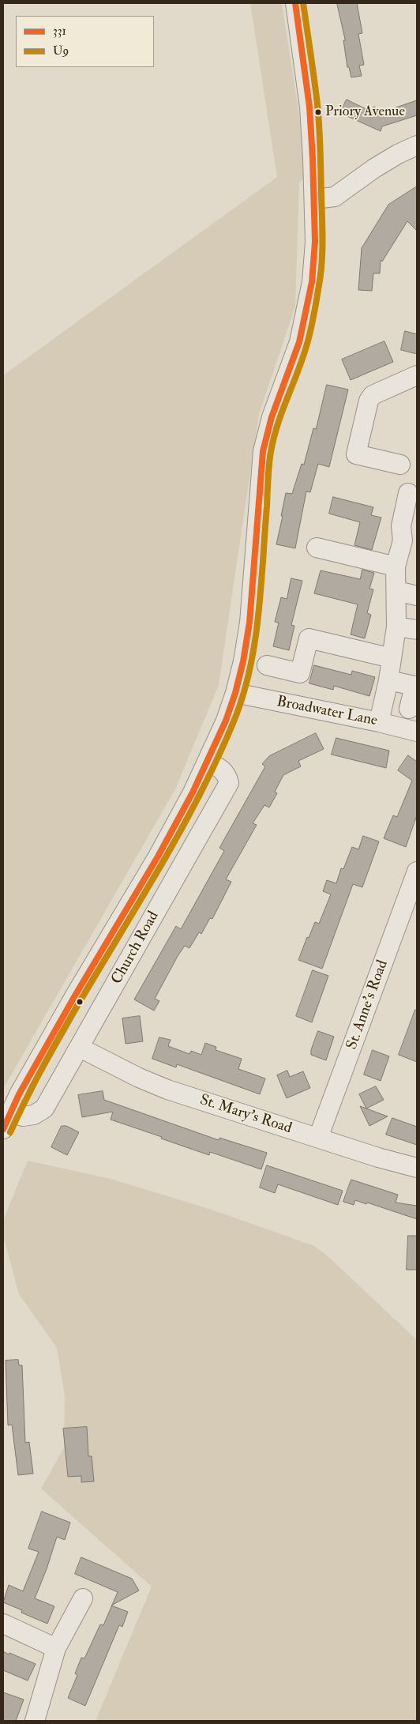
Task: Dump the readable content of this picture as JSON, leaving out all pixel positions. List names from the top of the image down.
{
  "streets": {
    "street": [
      "Broadwater Lane",
      "Church Road",
      "St. Anne's Road",
      "St. Mary's Road"
    ]
  },
  "crossings": [
    ["Church Road", "St. Mary's Road"],
    ["St. Anne's Road", "St. Mary's Road"]
  ],
  "places": ["Priory Avenue"],
  "lines": ["transit line 331", "transit line U9"],
  "legend": ["331", "U9"]
}
